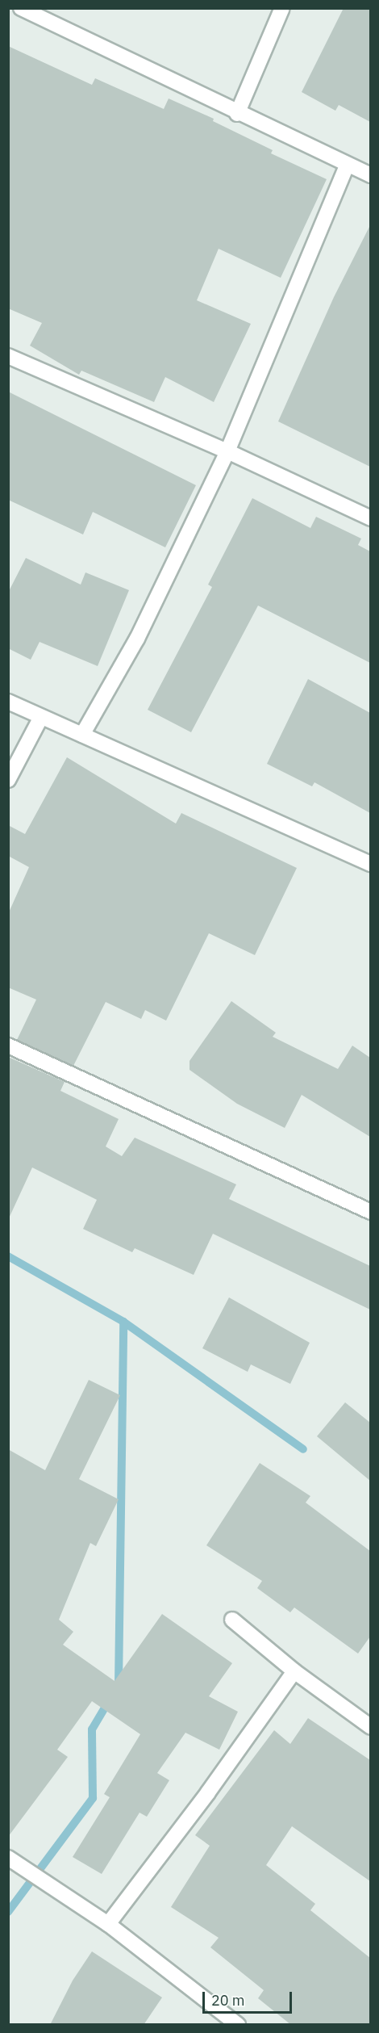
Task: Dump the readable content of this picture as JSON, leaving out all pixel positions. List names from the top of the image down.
{
  "scale_bar": "20 m"
}
